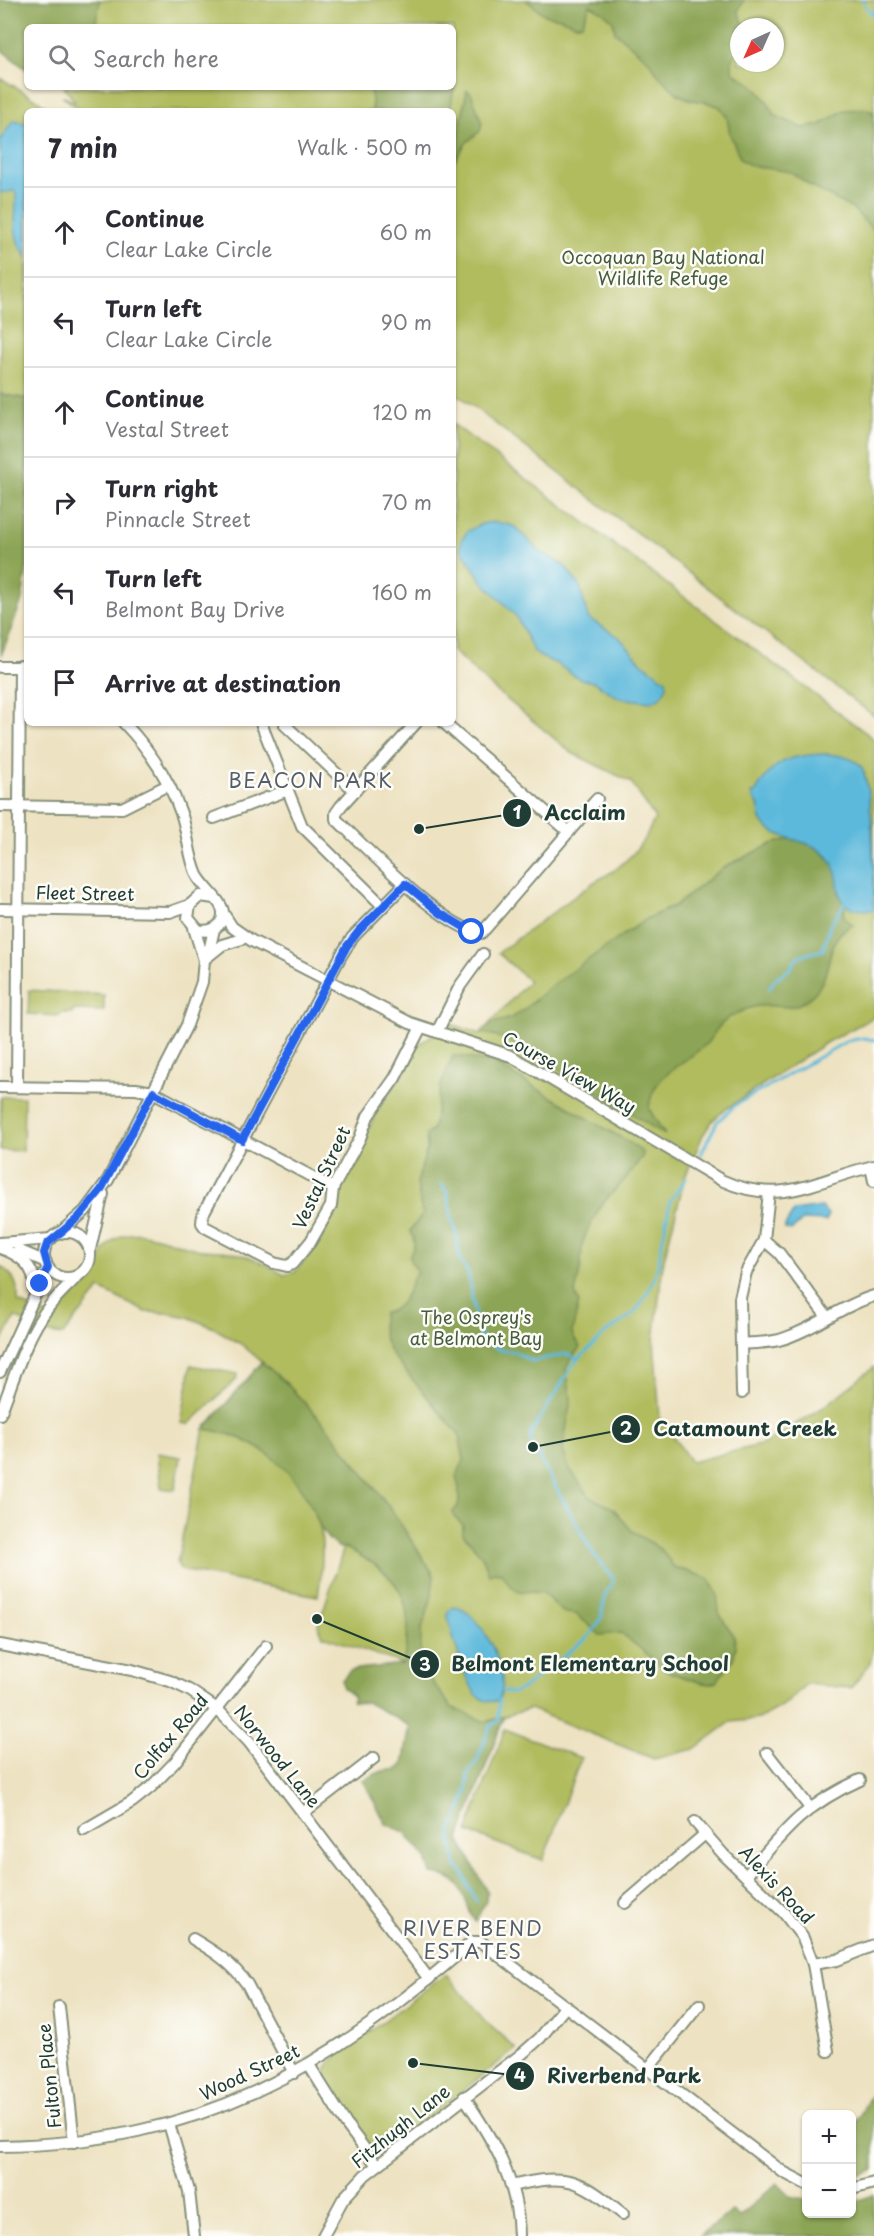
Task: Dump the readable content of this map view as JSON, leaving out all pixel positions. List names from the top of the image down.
{
  "streets": {
    "street": [
      "Fleet Street",
      "Course View Way",
      "Vestal Street",
      "Colfax Road",
      "Norwood Lane",
      "Alexis Road",
      "Wood Street",
      "Fulton Place",
      "Fitzhugh Lane"
    ]
  },
  "crossings": [
    ["Fleet Street", "Course View Way"],
    ["Course View Way", "Vestal Street"],
    ["Colfax Road", "Norwood Lane"],
    ["Norwood Lane", "Wood Street"],
    ["Wood Street", "Fulton Place"],
    ["Wood Street", "Fitzhugh Lane"]
  ],
  "districts": ["BEACON PARK", "RIVER BEND ESTATES"],
  "parks": ["Occoquan Bay National Wildlife Refuge", "The Osprey's at Belmont Bay"],
  "places": [
    "Acclaim",
    "Catamount Creek",
    "Belmont Elementary School",
    "Riverbend Park"
  ],
  "north": "bottom left",
  "page": {
    "search": "Search here",
    "heading": ["7 min", "Walk · 500 m"],
    "list": [
      ["Continue", "Clear Lake Circle", "60 m"],
      ["Turn left", "Clear Lake Circle", "90 m"],
      ["Continue", "Vestal Street", "120 m"],
      ["Turn right", "Pinnacle Street", "70 m"],
      ["Turn left", "Belmont Bay Drive", "160 m"],
      "Arrive at destination"
    ],
    "map_buttons": ["+", "−"]
  }
}
